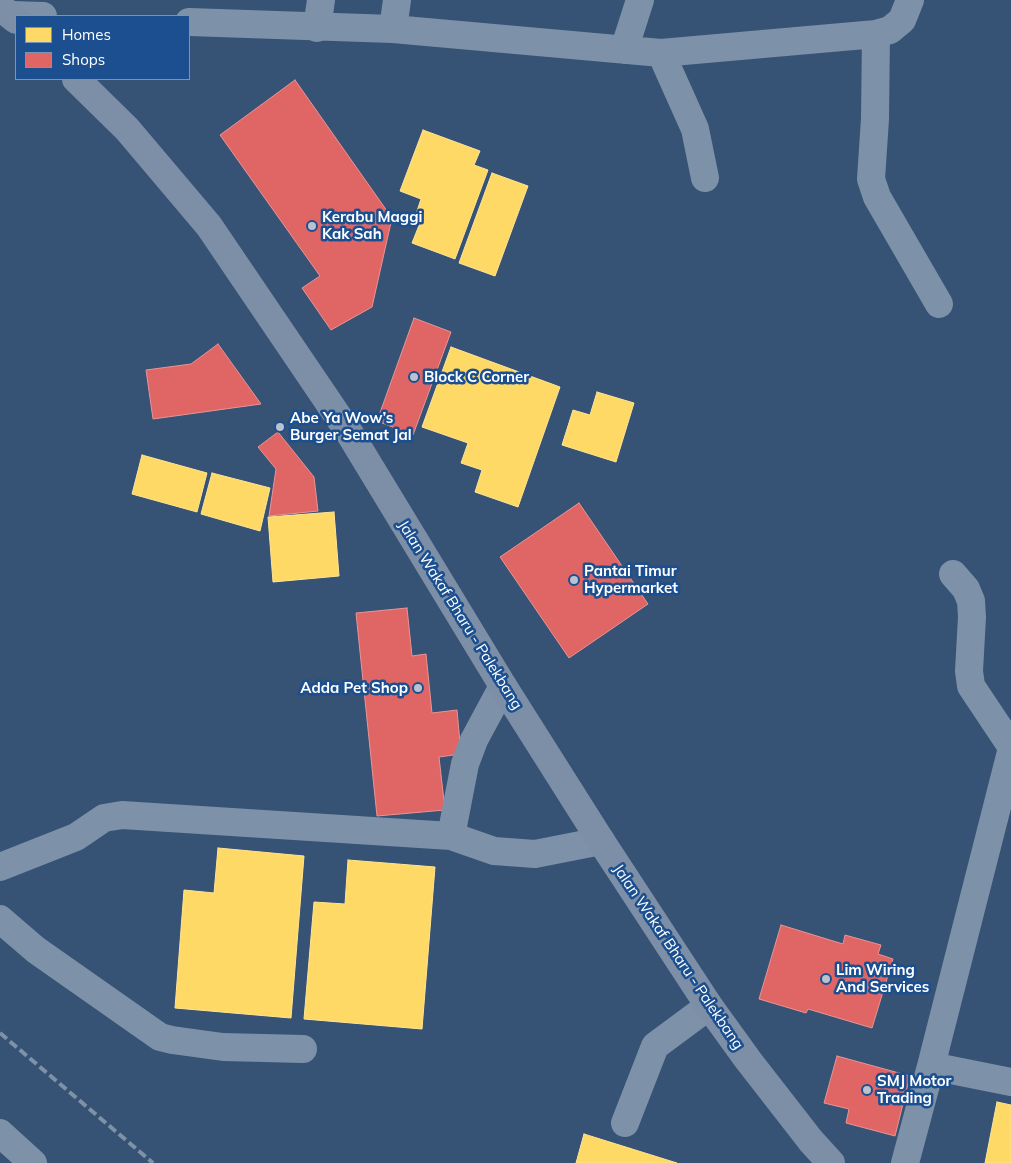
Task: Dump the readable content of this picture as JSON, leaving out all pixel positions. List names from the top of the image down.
{
  "streets": {
    "main road": ["Jalan Wakaf Bharu - Palekbang"]
  },
  "places": [
    "Kerabu Maggi Kak Sah",
    "Block C Corner",
    "Abe Ya Wow’s Burger Semat Jal",
    "Pantai Timur Hypermarket",
    "Adda Pet Shop",
    "Lim Wiring And Services",
    "SMJ Motor Trading"
  ],
  "legend": ["Homes", "Shops"]
}
